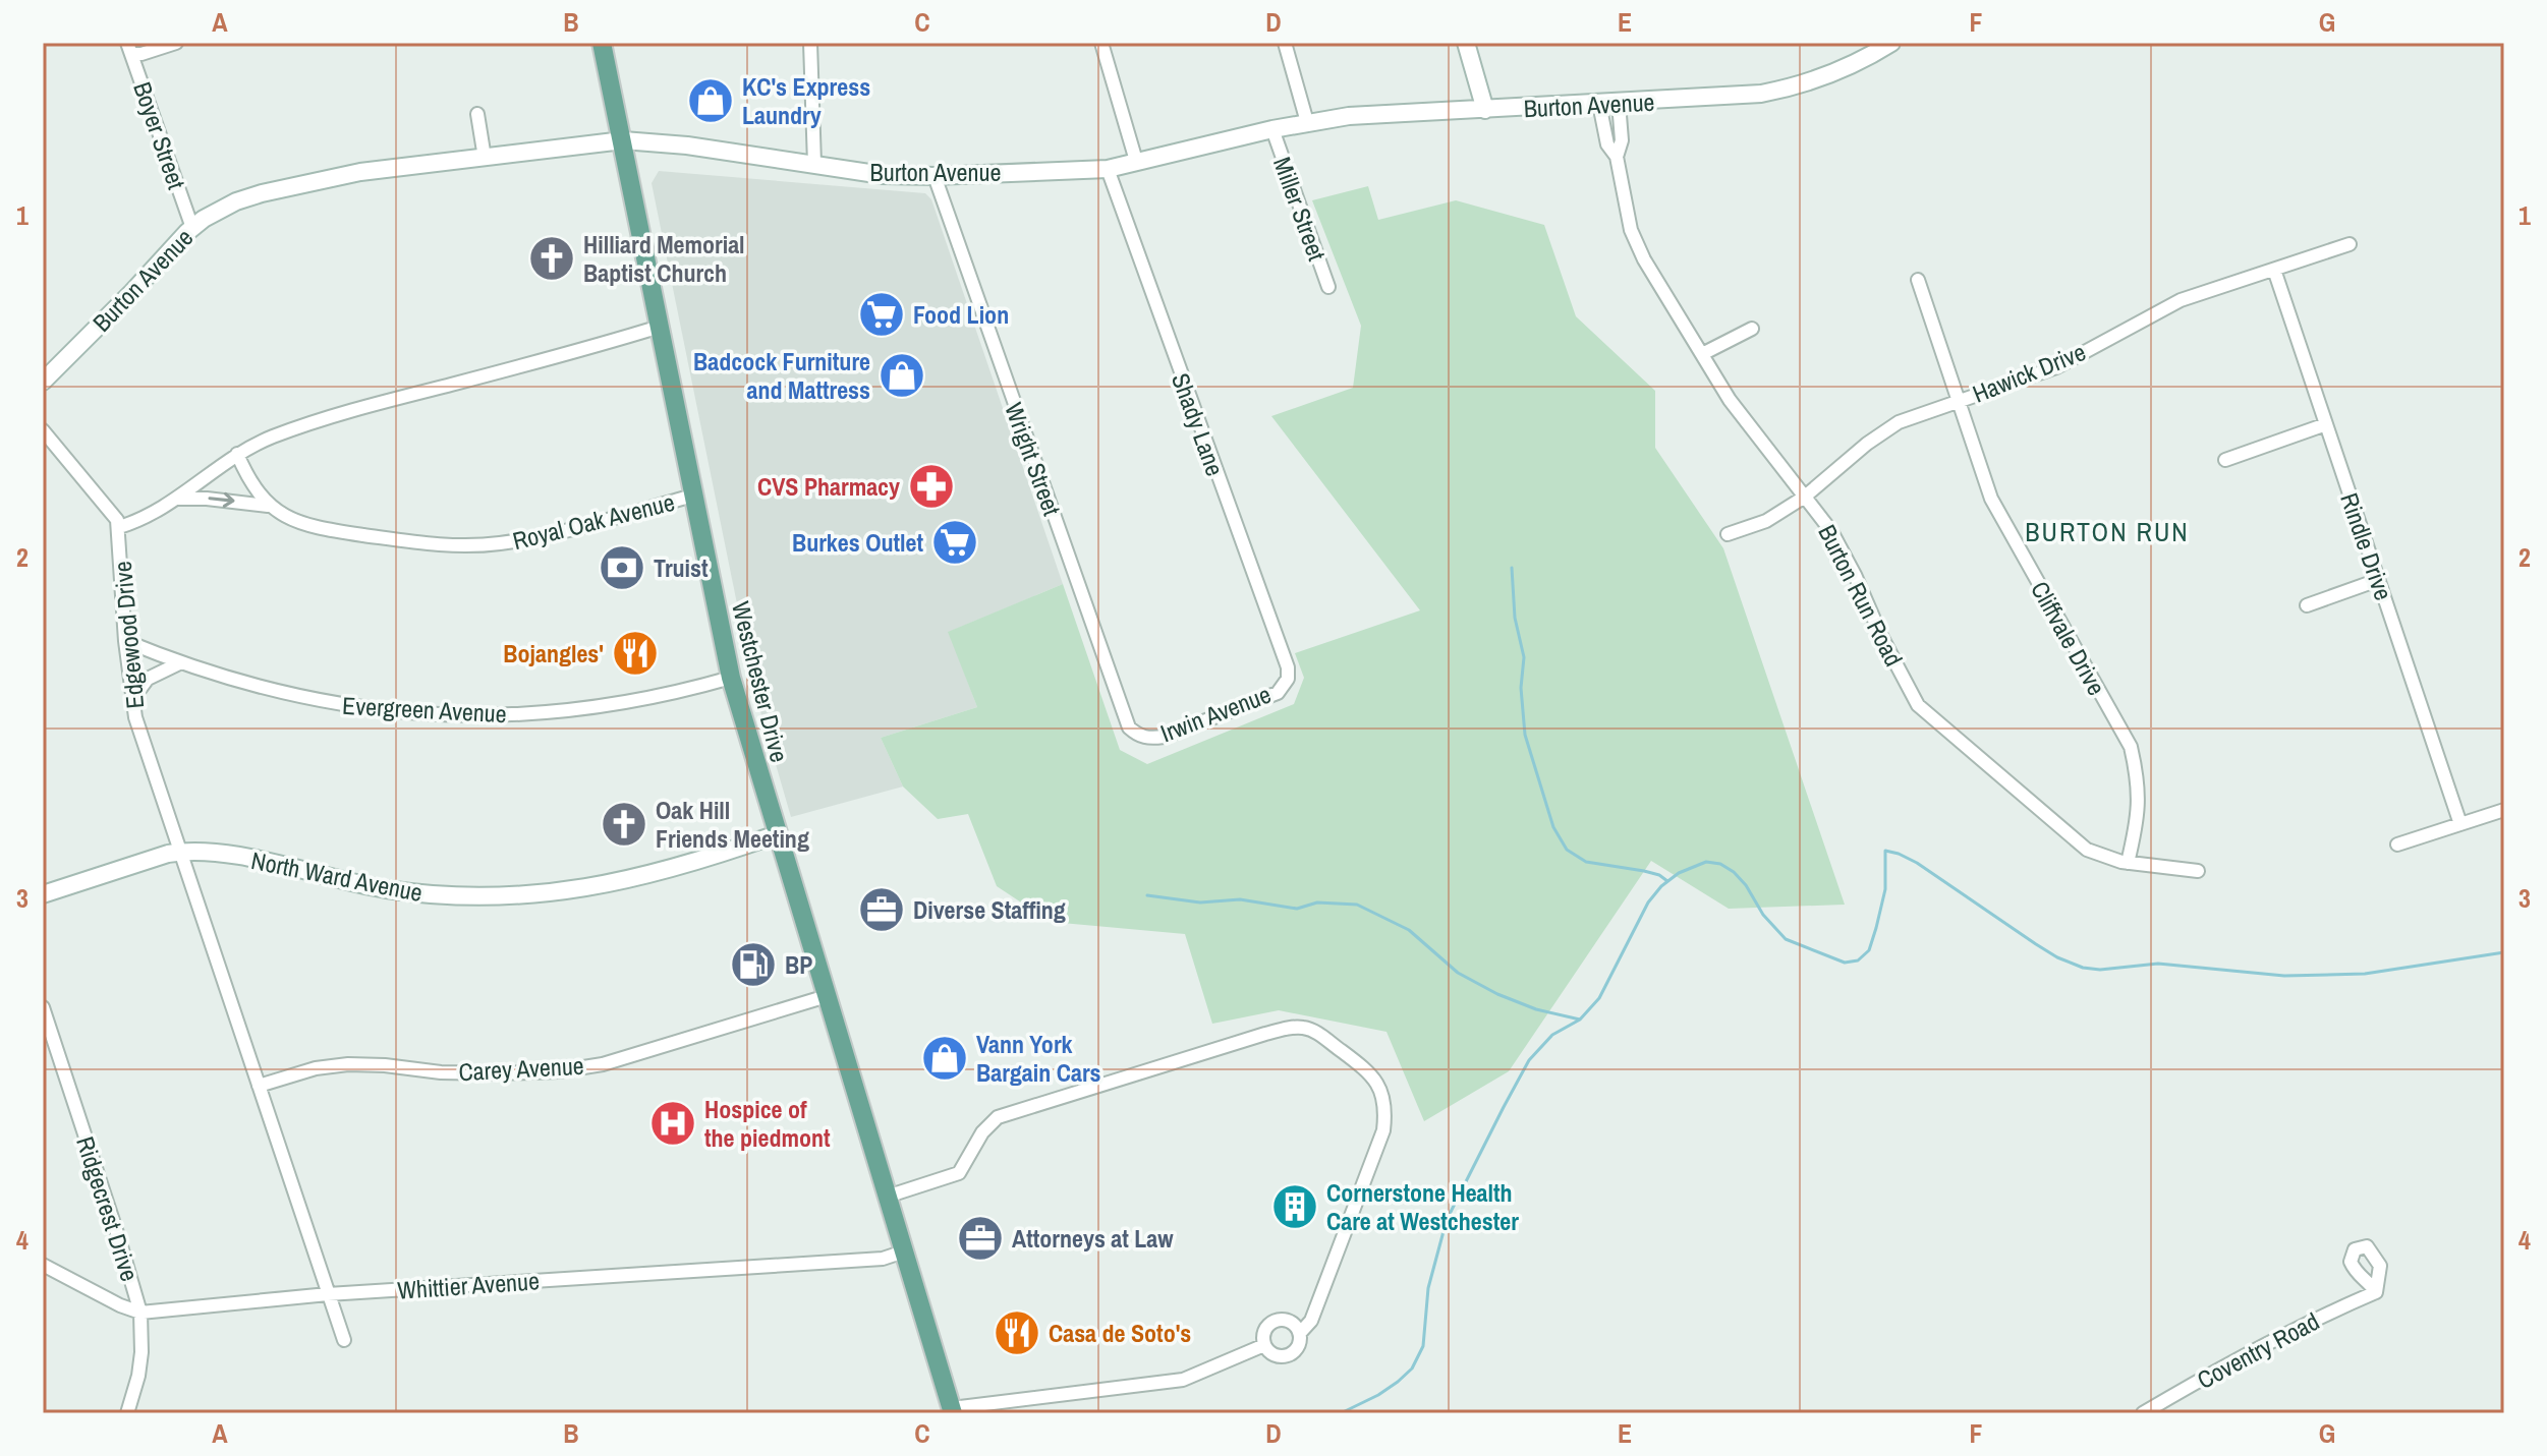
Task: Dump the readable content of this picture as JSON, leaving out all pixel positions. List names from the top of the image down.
{
  "streets": {
    "main road": ["Westchester Drive"],
    "street": [
      "Burton Avenue",
      "Boyer Street",
      "Miller Street",
      "Hawick Drive",
      "Shady Lane",
      "Wright Street",
      "Royal Oak Avenue",
      "Rindle Drive",
      "Burton Run Road",
      "Edgewood Drive",
      "Cliffvale Drive",
      "Evergreen Avenue",
      "Irwin Avenue",
      "North Ward Avenue",
      "Carey Avenue",
      "Ridgecrest Drive",
      "Whittier Avenue",
      "Coventry Road"
    ]
  },
  "crossings": [
    ["Burton Avenue", "Boyer Street"],
    ["Burton Avenue", "Miller Street"],
    ["Burton Avenue", "Shady Lane"],
    ["Burton Avenue", "Wright Street"],
    ["Burton Avenue", "Burton Run Road"],
    ["Burton Avenue", "Westchester Drive"],
    ["Hawick Drive", "Rindle Drive"],
    ["Hawick Drive", "Burton Run Road"],
    ["Hawick Drive", "Cliffvale Drive"],
    ["Shady Lane", "Irwin Avenue"],
    ["Wright Street", "Irwin Avenue"],
    ["Royal Oak Avenue", "Westchester Drive"],
    ["Burton Run Road", "Cliffvale Drive"],
    ["Edgewood Drive", "Westchester Drive"],
    ["Edgewood Drive", "Evergreen Avenue"],
    ["Edgewood Drive", "North Ward Avenue"],
    ["Edgewood Drive", "Carey Avenue"],
    ["Edgewood Drive", "Whittier Avenue"],
    ["Westchester Drive", "Evergreen Avenue"],
    ["Westchester Drive", "North Ward Avenue"],
    ["Westchester Drive", "Carey Avenue"],
    ["Westchester Drive", "Whittier Avenue"],
    ["Ridgecrest Drive", "Whittier Avenue"]
  ],
  "districts": ["BURTON RUN"],
  "places": {
    "shop": ["KC's Express Laundry", "Badcock Furniture and Mattress", "Vann York Bargain Cars"],
    "church": ["Hilliard Memorial Baptist Church", "Oak Hill Friends Meeting"],
    "supermarket": ["Food Lion", "Burkes Outlet"],
    "pharmacy": ["CVS Pharmacy"],
    "bank": ["Truist"],
    "restaurant": ["Bojangles'", "Casa de Soto's"],
    "office": ["Diverse Staffing", "Attorneys at Law"],
    "fuel station": ["BP"],
    "hospital": ["Hospice of the piedmont"],
    "building": ["Cornerstone Health Care at Westchester"]
  },
  "grid": {
    "columns": [
      "A",
      "B",
      "C",
      "D",
      "E",
      "F",
      "G"
    ],
    "rows": [
      "1",
      "2",
      "3",
      "4"
    ]
  }
}
